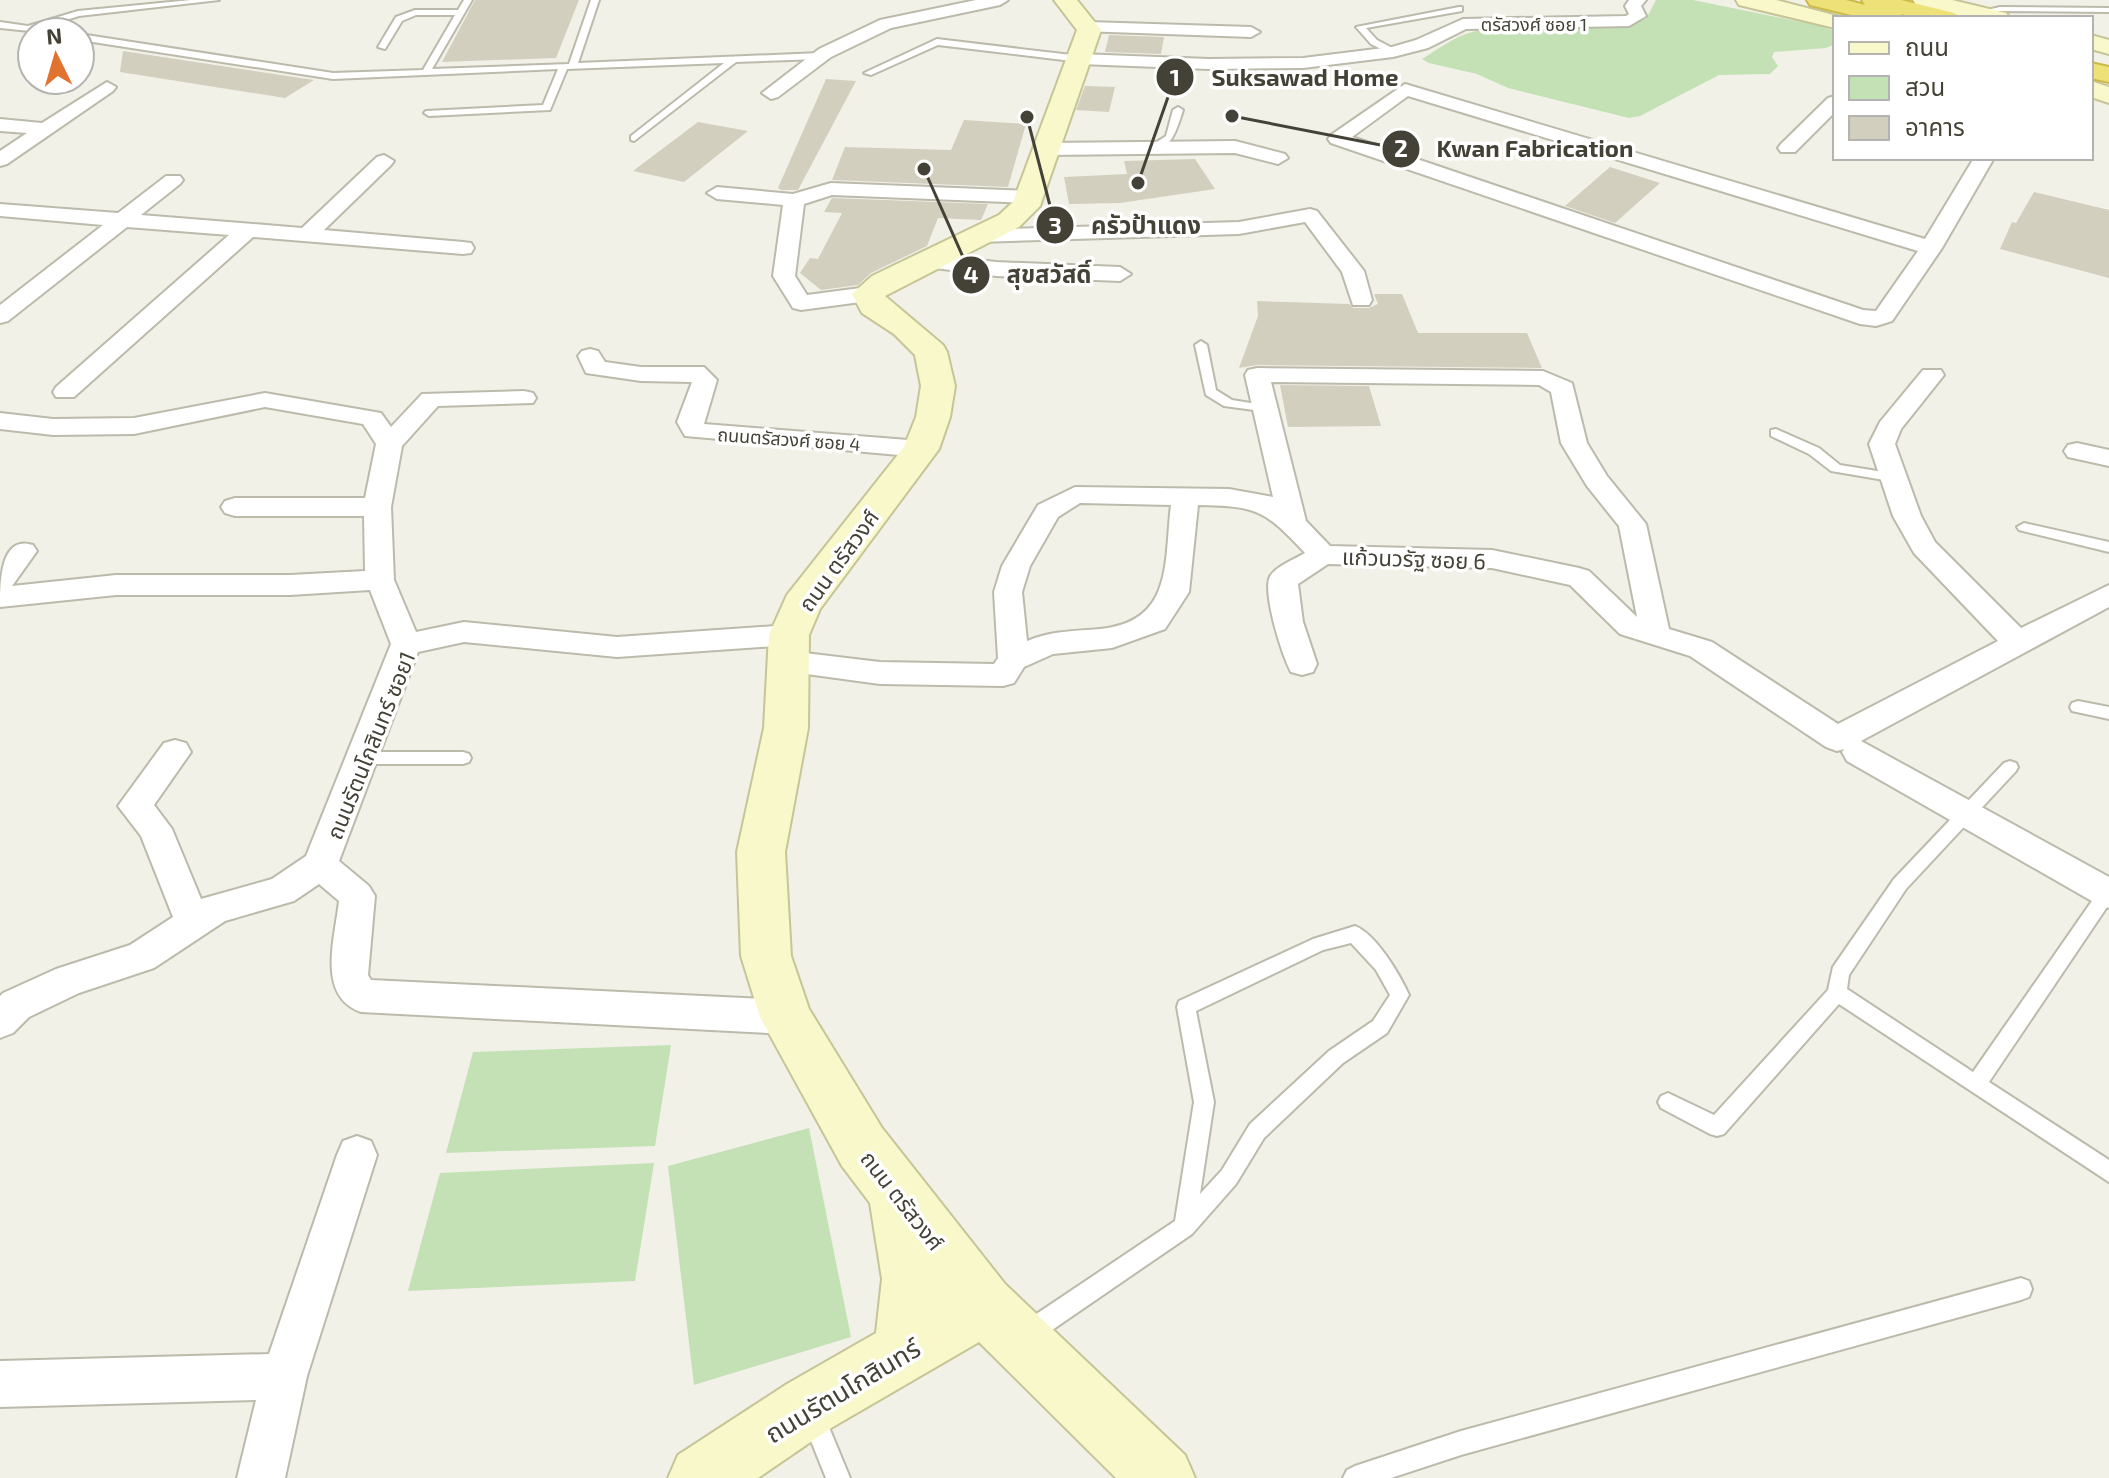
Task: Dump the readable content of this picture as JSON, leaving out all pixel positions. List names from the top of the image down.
{
  "streets": {
    "street": [
      "ตรัสวงศ์ ซอย 1",
      "ถนนตรัสวงศ์ ซอย 4",
      "แก้วนวรัฐ ซอย 6",
      "ถนน ตรัสวงศ์",
      "ถนนรัตนโกสินทร์ ซอย1",
      "ถนนรัตนโกสินทร์"
    ]
  },
  "crossings": [
    ["ถนนตรัสวงศ์ ซอย 4", "ถนน ตรัสวงศ์"],
    ["ถนน ตรัสวงศ์", "ถนนรัตนโกสินทร์ ซอย1"],
    ["ถนน ตรัสวงศ์", "ถนนรัตนโกสินทร์"]
  ],
  "places": [
    "Kwan Fabrication",
    "ครัวป้าแดง",
    "สุขสวัสดิ์",
    "Suksawad Home"
  ],
  "legend": ["ถนน", "สวน", "อาคาร"],
  "north": "top"
}
